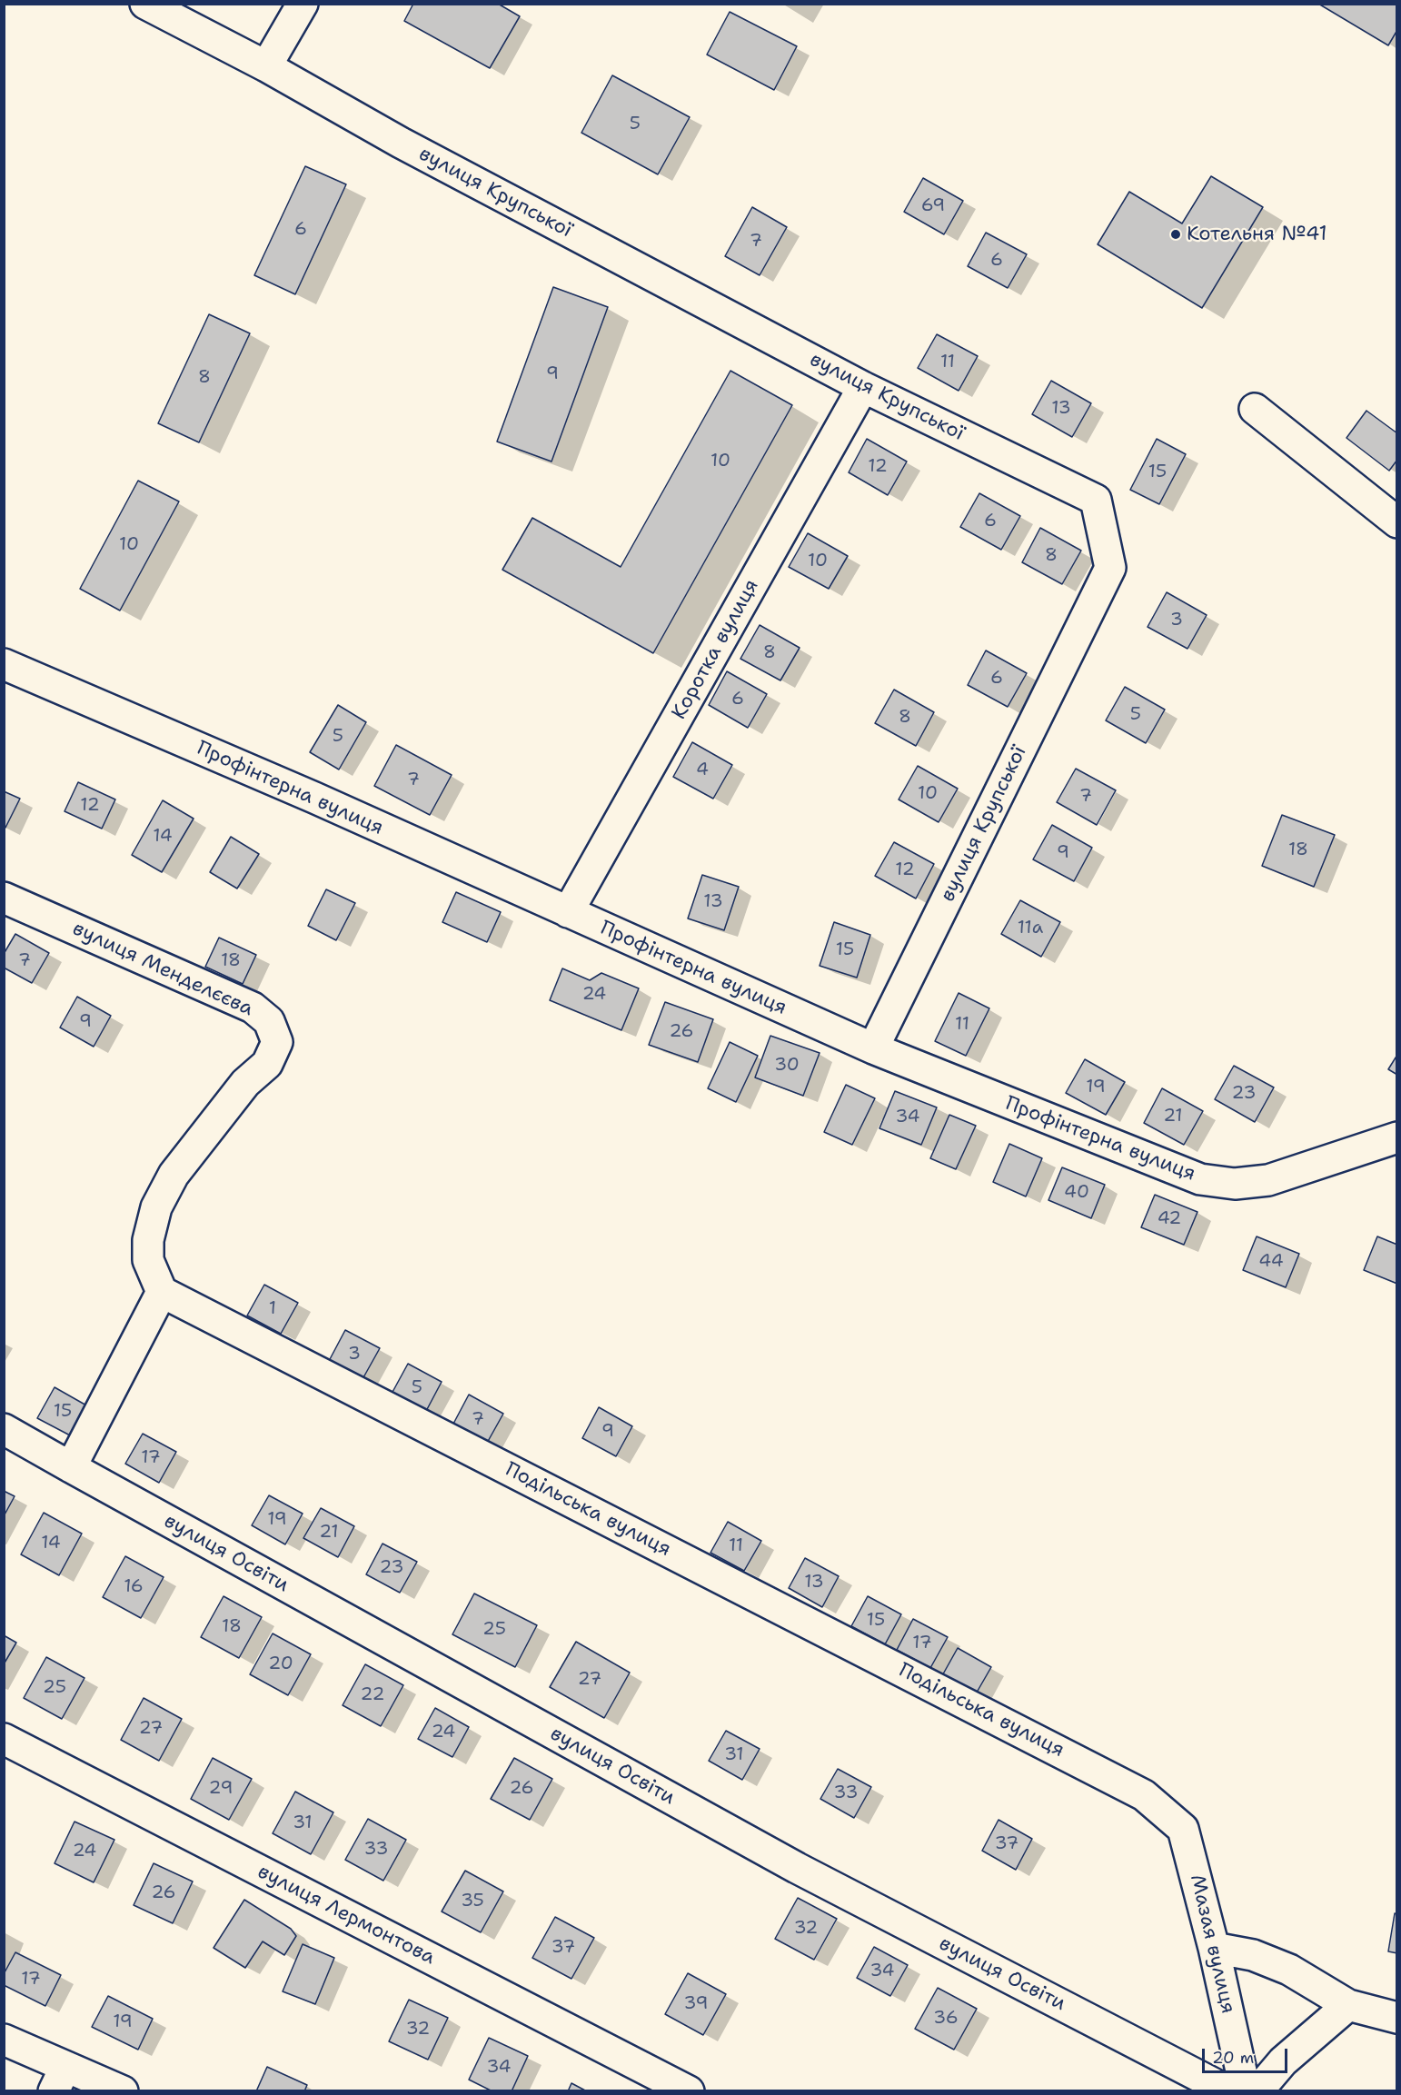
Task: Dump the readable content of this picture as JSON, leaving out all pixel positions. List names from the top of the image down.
{
  "streets": {
    "street": [
      "вулиця Крупської",
      "Коротка вулиця",
      "Профінтерна вулиця",
      "вулиця Менделєєва",
      "Подільська вулиця",
      "вулиця Освіти",
      "вулиця Лермонтова",
      "Мазая вулиця"
    ]
  },
  "crossings": [
    ["вулиця Крупської", "Коротка вулиця"],
    ["вулиця Крупської", "Профінтерна вулиця"],
    ["Коротка вулиця", "Профінтерна вулиця"],
    ["вулиця Менделєєва", "Подільська вулиця"],
    ["Подільська вулиця", "Мазая вулиця"]
  ],
  "places": ["Котельня №41"],
  "house_numbers": [
    "5",
    "69",
    "6",
    "7",
    "6",
    "11",
    "9",
    "8",
    "13",
    "10",
    "12",
    "15",
    "6",
    "10",
    "8",
    "10",
    "3",
    "8",
    "6",
    "6",
    "5",
    "8",
    "5",
    "4",
    "7",
    "10",
    "7",
    "12",
    "14",
    "18",
    "9",
    "12",
    "13",
    "11а",
    "15",
    "7",
    "18",
    "24",
    "9",
    "11",
    "26",
    "30",
    "19",
    "23",
    "21",
    "34",
    "40",
    "42",
    "44",
    "1",
    "3",
    "5",
    "15",
    "7",
    "9",
    "17",
    "19",
    "21",
    "14",
    "11",
    "23",
    "13",
    "16",
    "15",
    "18",
    "25",
    "17",
    "20",
    "27",
    "25",
    "22",
    "27",
    "24",
    "31",
    "29",
    "26",
    "33",
    "31",
    "37",
    "33",
    "24",
    "26",
    "35",
    "32",
    "37",
    "34",
    "17",
    "39",
    "36",
    "19",
    "32",
    "34"
  ],
  "scale_bar": "20 m"
}
